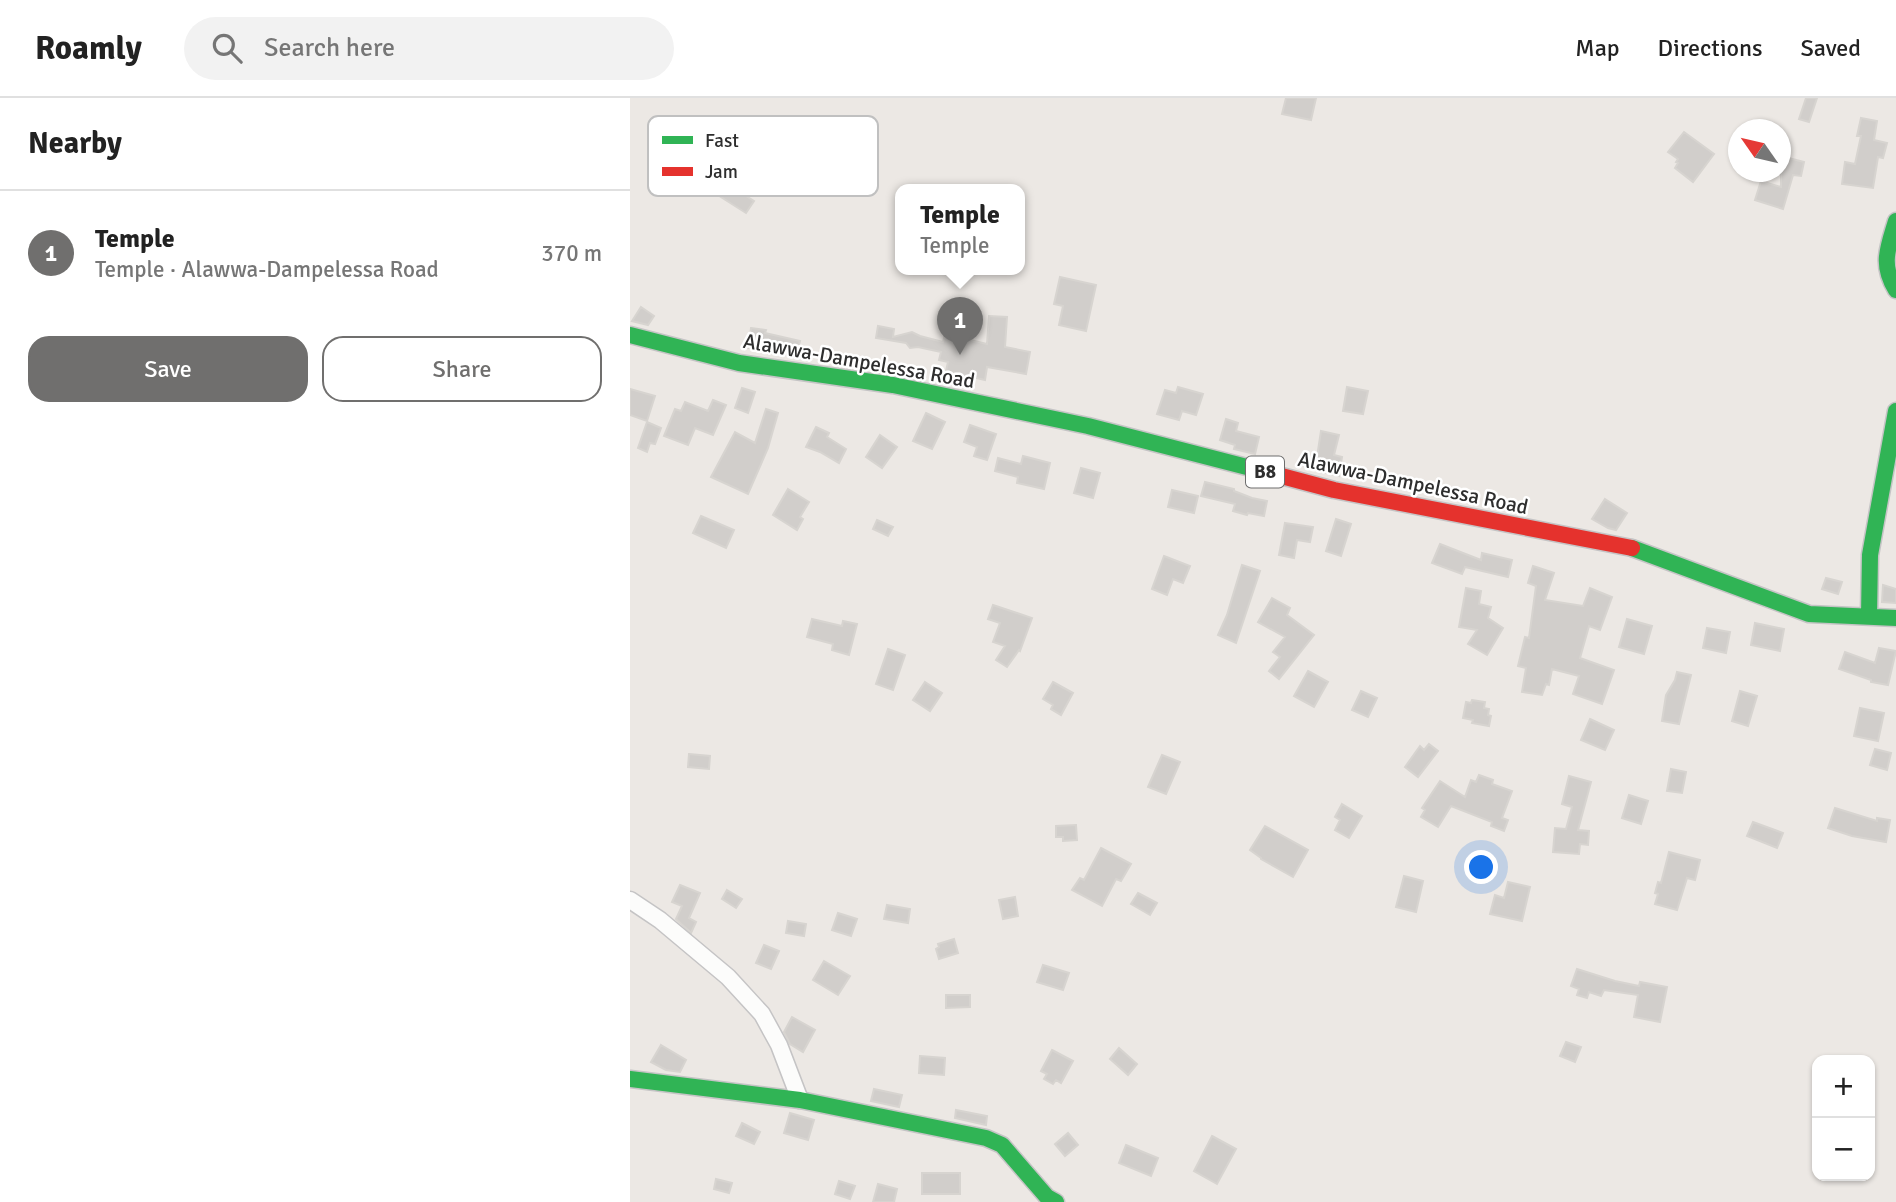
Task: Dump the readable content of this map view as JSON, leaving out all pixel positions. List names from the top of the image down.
{
  "streets": {
    "main road": ["Alawwa-Dampelessa Road", "B8"]
  },
  "legend": ["Fast", "Jam"],
  "north": "top left",
  "page": {
    "header": "Roamly",
    "search": "Search here",
    "nav": ["Map", "Directions", "Saved"],
    "heading": "Nearby",
    "popup": ["Temple", "Temple"],
    "list": [
      {
        "mark": "1",
        "name": "Temple",
        "note": "Temple · Alawwa-Dampelessa Road",
        "value": "370 m"
      }
    ],
    "pins": "1",
    "buttons": ["Save", "Share"],
    "map_buttons": ["+", "−"]
  }
}
